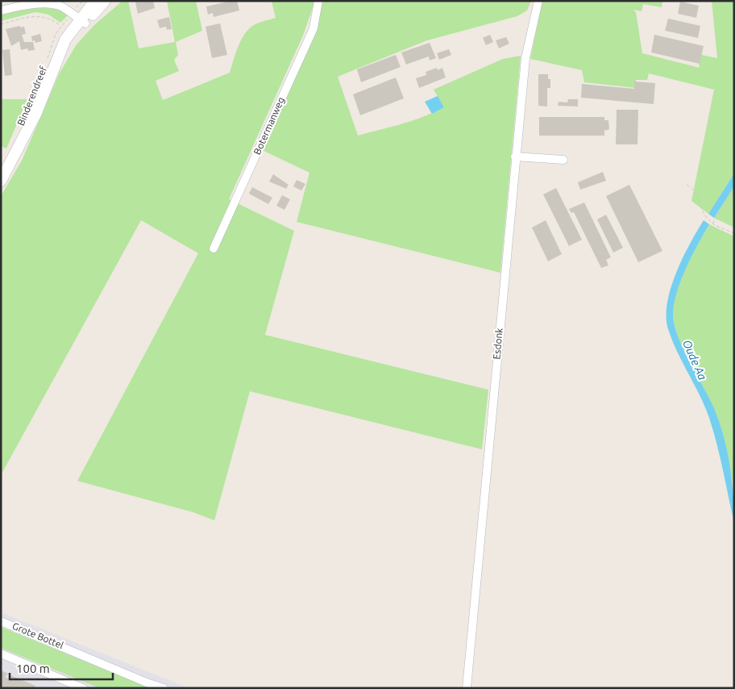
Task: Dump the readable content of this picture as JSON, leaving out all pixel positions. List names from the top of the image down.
{
  "streets": {
    "main road": ["Binderendreef"],
    "street": ["Botermanweg", "Esdonk", "Grote Bottel"]
  },
  "water": ["Oude Aa"],
  "scale_bar": "100 m"
}
